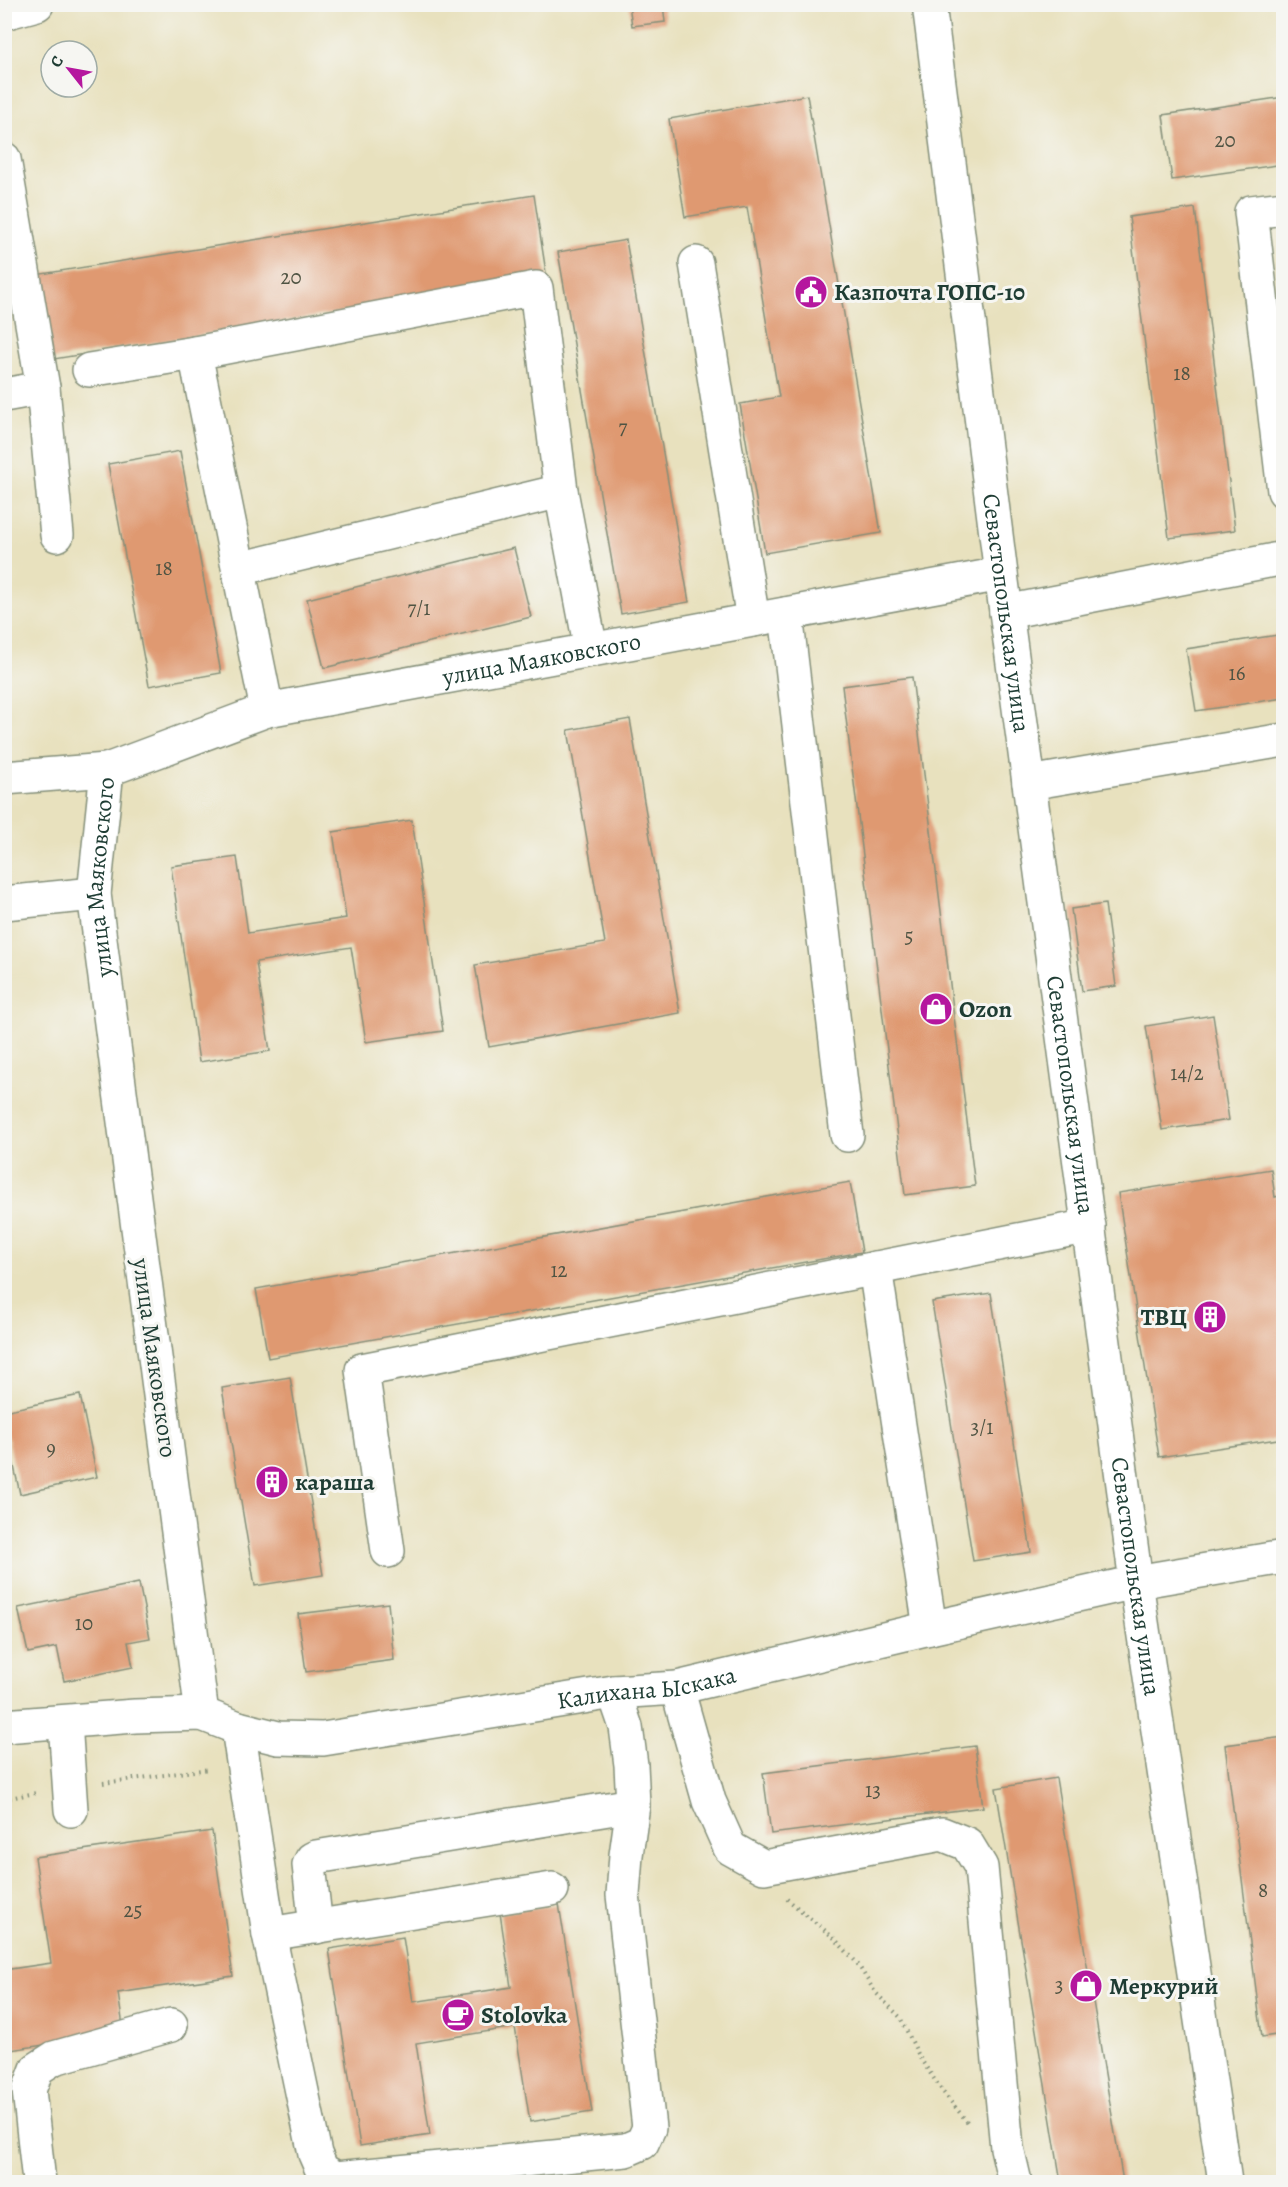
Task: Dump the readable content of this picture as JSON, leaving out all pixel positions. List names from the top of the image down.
{
  "streets": {
    "street": ["Севастопольская улица", "улица Маяковского", "Калихана Ыскака"]
  },
  "crossings": [
    ["Севастопольская улица", "улица Маяковского"],
    ["Севастопольская улица", "Калихана Ыскака"],
    ["улица Маяковского", "Калихана Ыскака"]
  ],
  "places": {
    "public building": ["Казпочта ГОПС-10"],
    "shop": ["Ozon", "Меркурий"],
    "building": ["ТВЦ", "караша"],
    "cafe": ["Stolovka"]
  },
  "house_numbers": [
    "20",
    "20",
    "18",
    "7",
    "18",
    "7/1",
    "16",
    "5",
    "14/2",
    "12",
    "3/1",
    "9",
    "10",
    "13",
    "8",
    "25",
    "3"
  ],
  "north": "top left"
}
